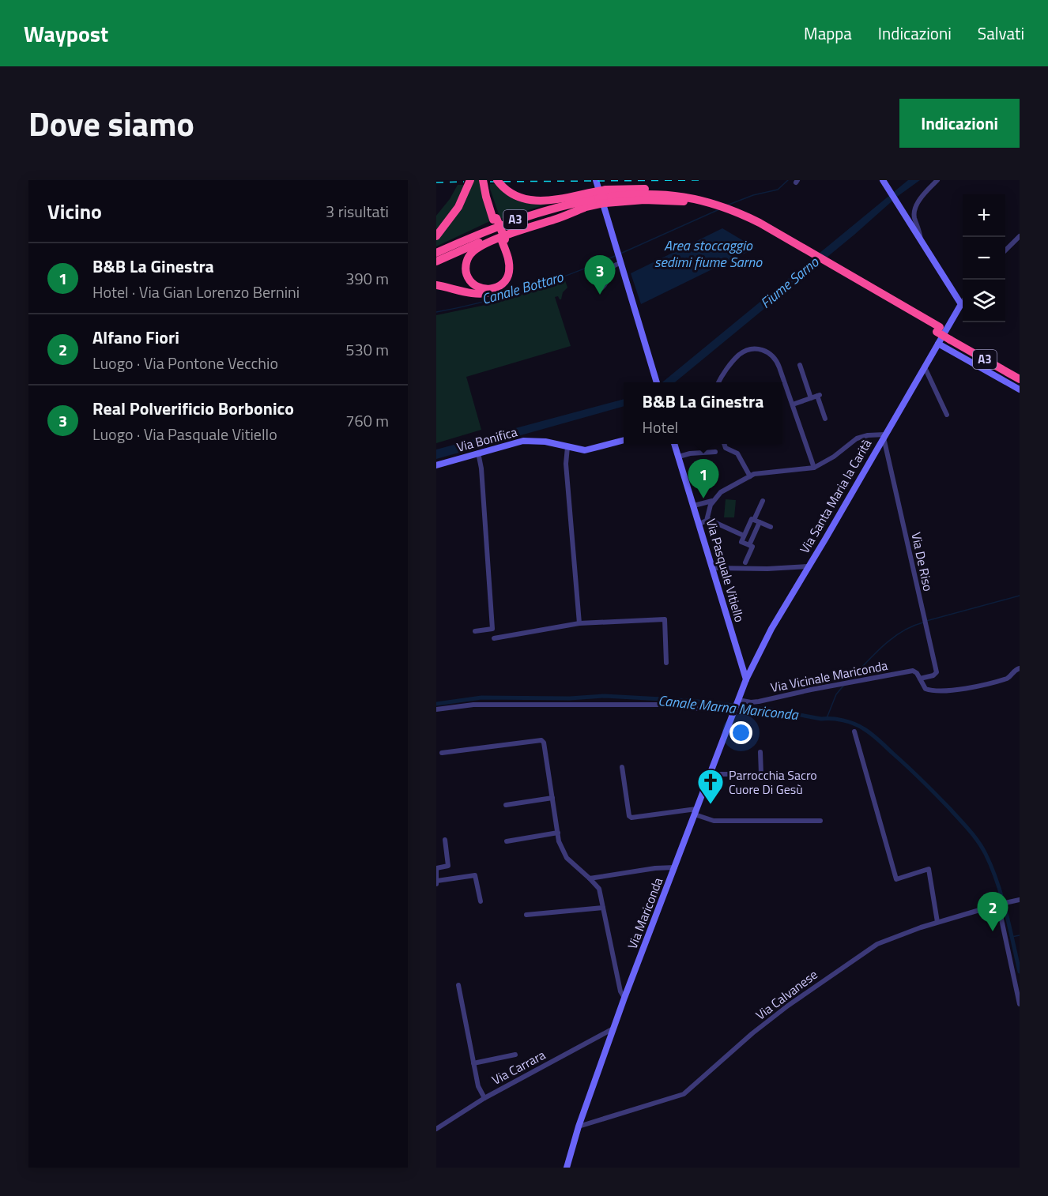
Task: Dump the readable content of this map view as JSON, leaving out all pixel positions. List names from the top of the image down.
{
  "streets": {
    "highway": ["A3"],
    "street": [
      "Via Bonifica",
      "Via Santa Maria la Carità",
      "Via De Riso",
      "Via Pasquale Vitiello",
      "Via Vicinale Mariconda",
      "Via Mariconda",
      "Via Calvanese",
      "Via Carrara"
    ]
  },
  "crossings": [
    ["Via Santa Maria la Carità", "Via De Riso"],
    ["Via Santa Maria la Carità", "Via Pasquale Vitiello"],
    ["Via Santa Maria la Carità", "Via Vicinale Mariconda"],
    ["Via Santa Maria la Carità", "Via Mariconda"],
    ["Via De Riso", "Via Vicinale Mariconda"],
    ["Via Vicinale Mariconda", "Via Mariconda"],
    ["Via Mariconda", "Via Calvanese"],
    ["Via Mariconda", "Via Carrara"]
  ],
  "water": [
    "Area stoccaggio sedimi fiume Sarno",
    "Fiume Sarno",
    "Canale Bottaro",
    "Canale Marna Mariconda"
  ],
  "places": {
    "church": ["Parrocchia Sacro Cuore Di Gesù"]
  },
  "page": {
    "header": "Waypost",
    "nav": ["Mappa", "Indicazioni", "Salvati"],
    "title": "Dove siamo",
    "buttons": "Indicazioni",
    "heading": ["Vicino", "3 risultati"],
    "map_buttons": ["+", "−"],
    "list": [
      {
        "mark": "1",
        "name": "B&B La Ginestra",
        "note": "Hotel · Via Gian Lorenzo Bernini",
        "value": "390 m"
      },
      {
        "mark": "2",
        "name": "Alfano Fiori",
        "note": "Luogo · Via Pontone Vecchio",
        "value": "530 m"
      },
      {
        "mark": "3",
        "name": "Real Polverificio Borbonico",
        "note": "Luogo · Via Pasquale Vitiello",
        "value": "760 m"
      }
    ],
    "pins": ["3", "1", "2"],
    "popup": ["B&B La Ginestra", "Hotel"]
  }
}
